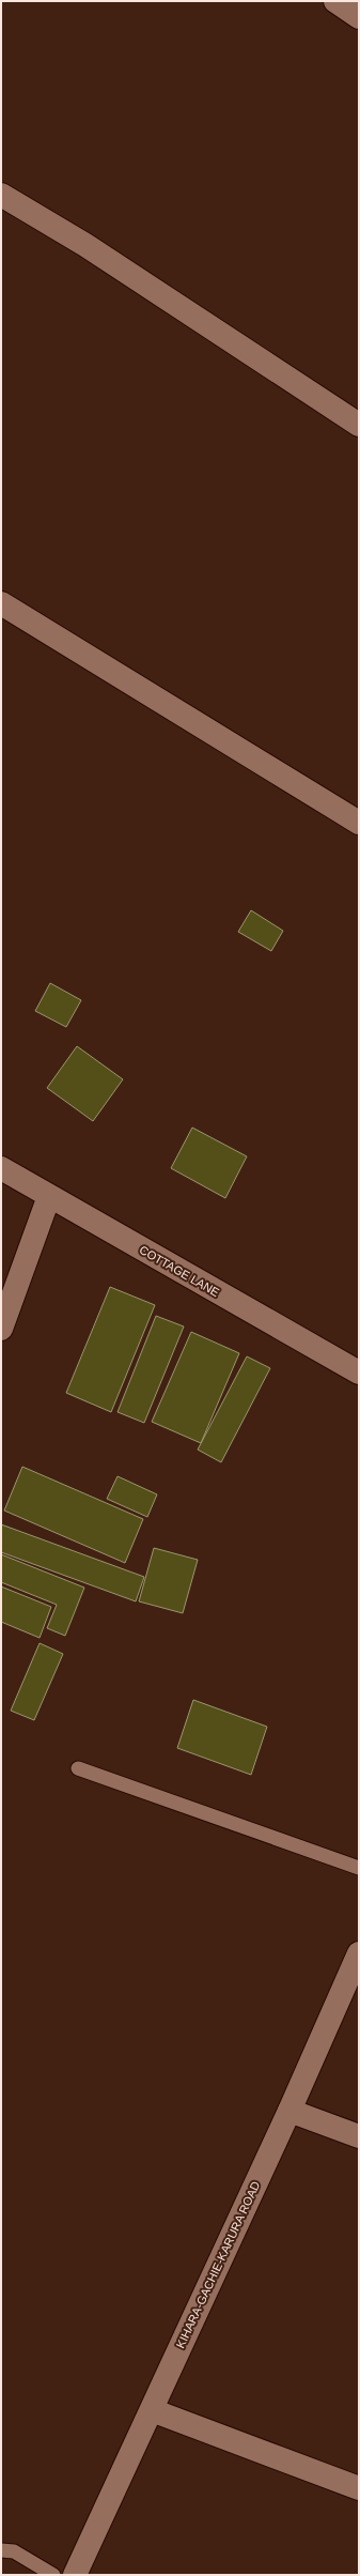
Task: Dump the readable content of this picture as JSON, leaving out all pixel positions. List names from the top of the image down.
{
  "streets": {
    "street": ["COTTAGE LANE", "KIHARA-GACHIE-KARURA ROAD"]
  }
}
